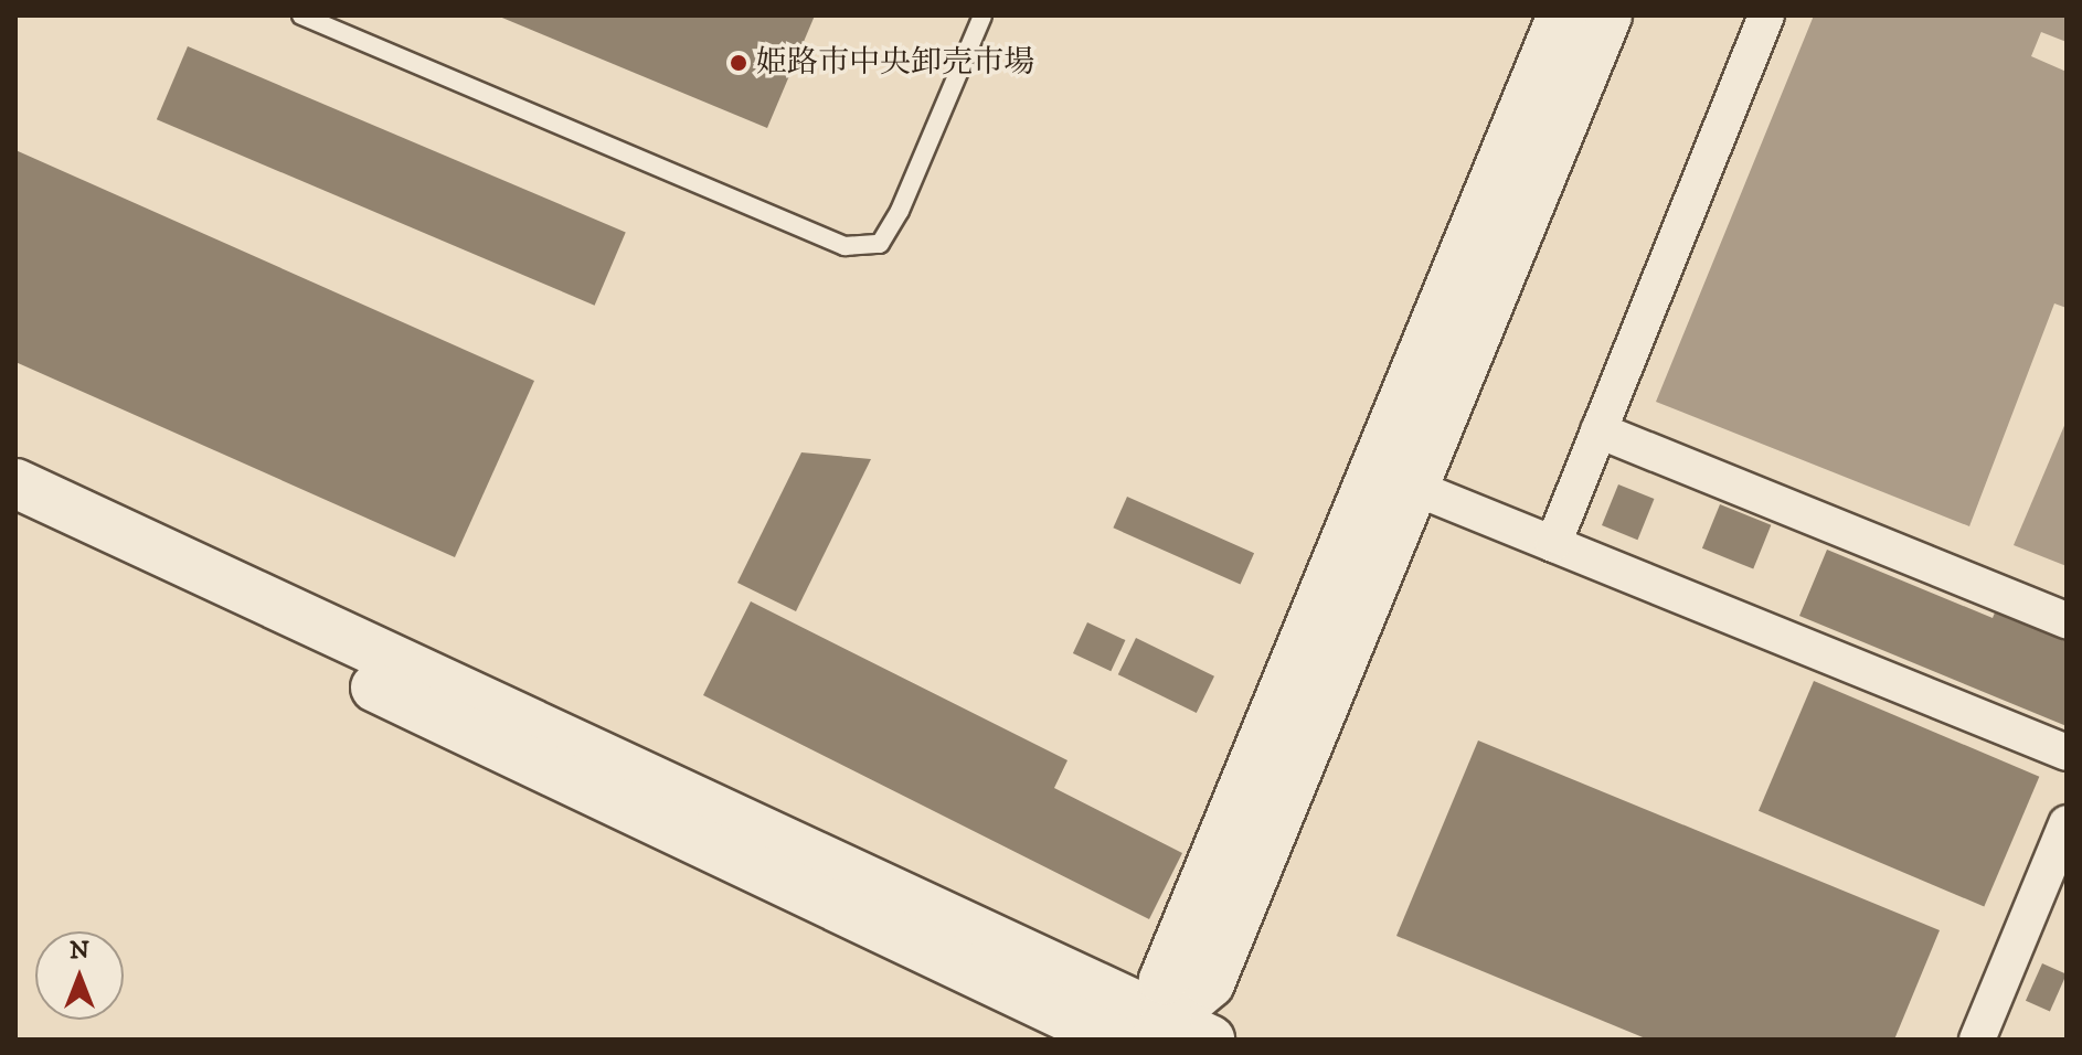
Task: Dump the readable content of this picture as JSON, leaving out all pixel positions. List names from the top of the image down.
{
  "places": ["姫路市中央卸売市場"],
  "north": "top"
}
